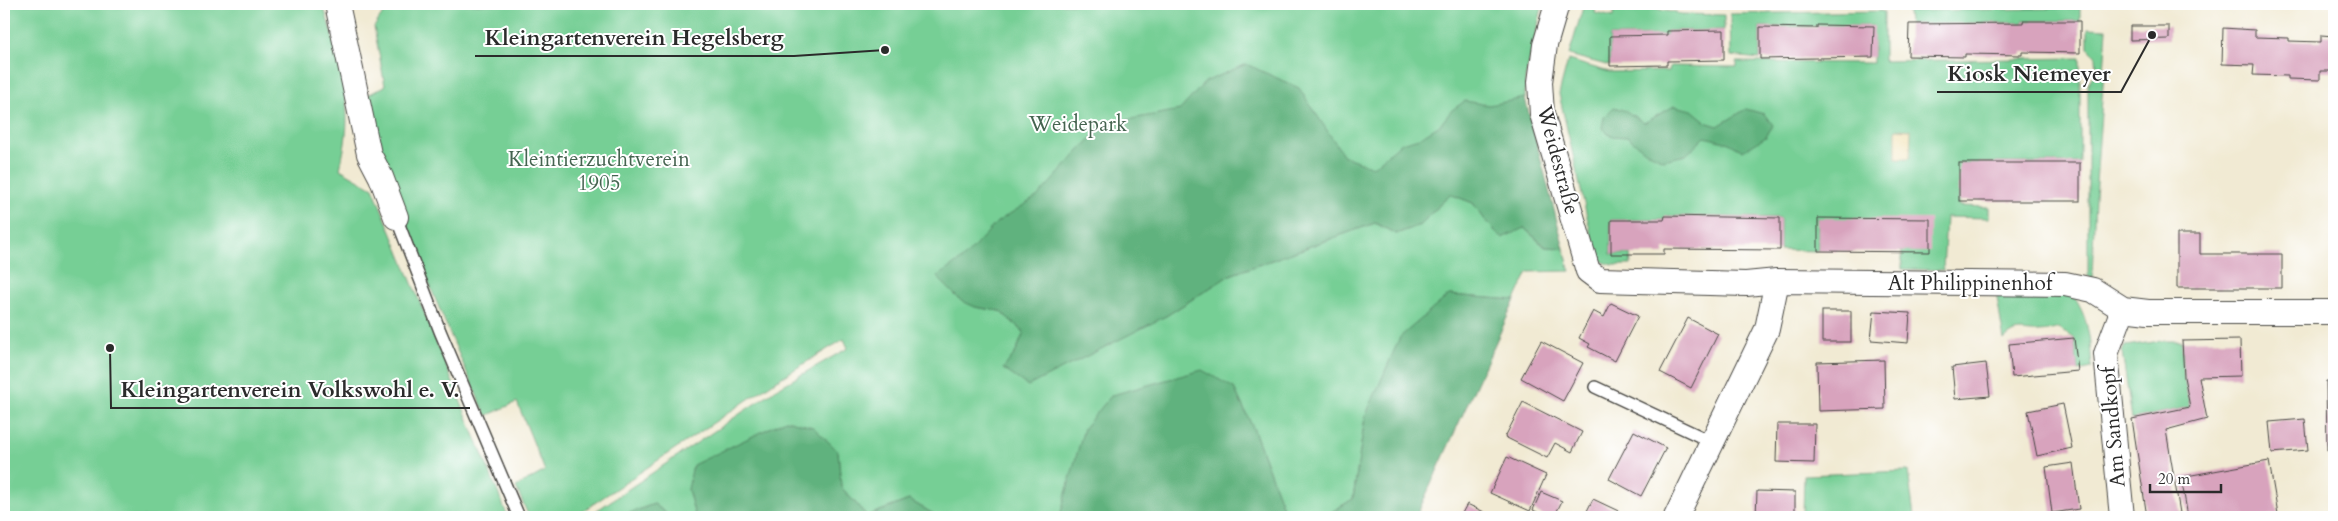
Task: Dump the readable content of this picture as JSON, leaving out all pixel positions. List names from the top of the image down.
{
  "streets": {
    "street": ["Weidestraße", "Alt Philippinenhof", "Am Sandkopf"]
  },
  "crossings": [
    ["Weidestraße", "Alt Philippinenhof"],
    ["Alt Philippinenhof", "Am Sandkopf"]
  ],
  "parks": ["Weidepark", "Kleintierzuchtverein 1905"],
  "places": ["Kiosk Niemeyer", "Kleingartenverein Hegelsberg", "Kleingartenverein Volkswohl e. V."],
  "scale_bar": "20 m"
}
